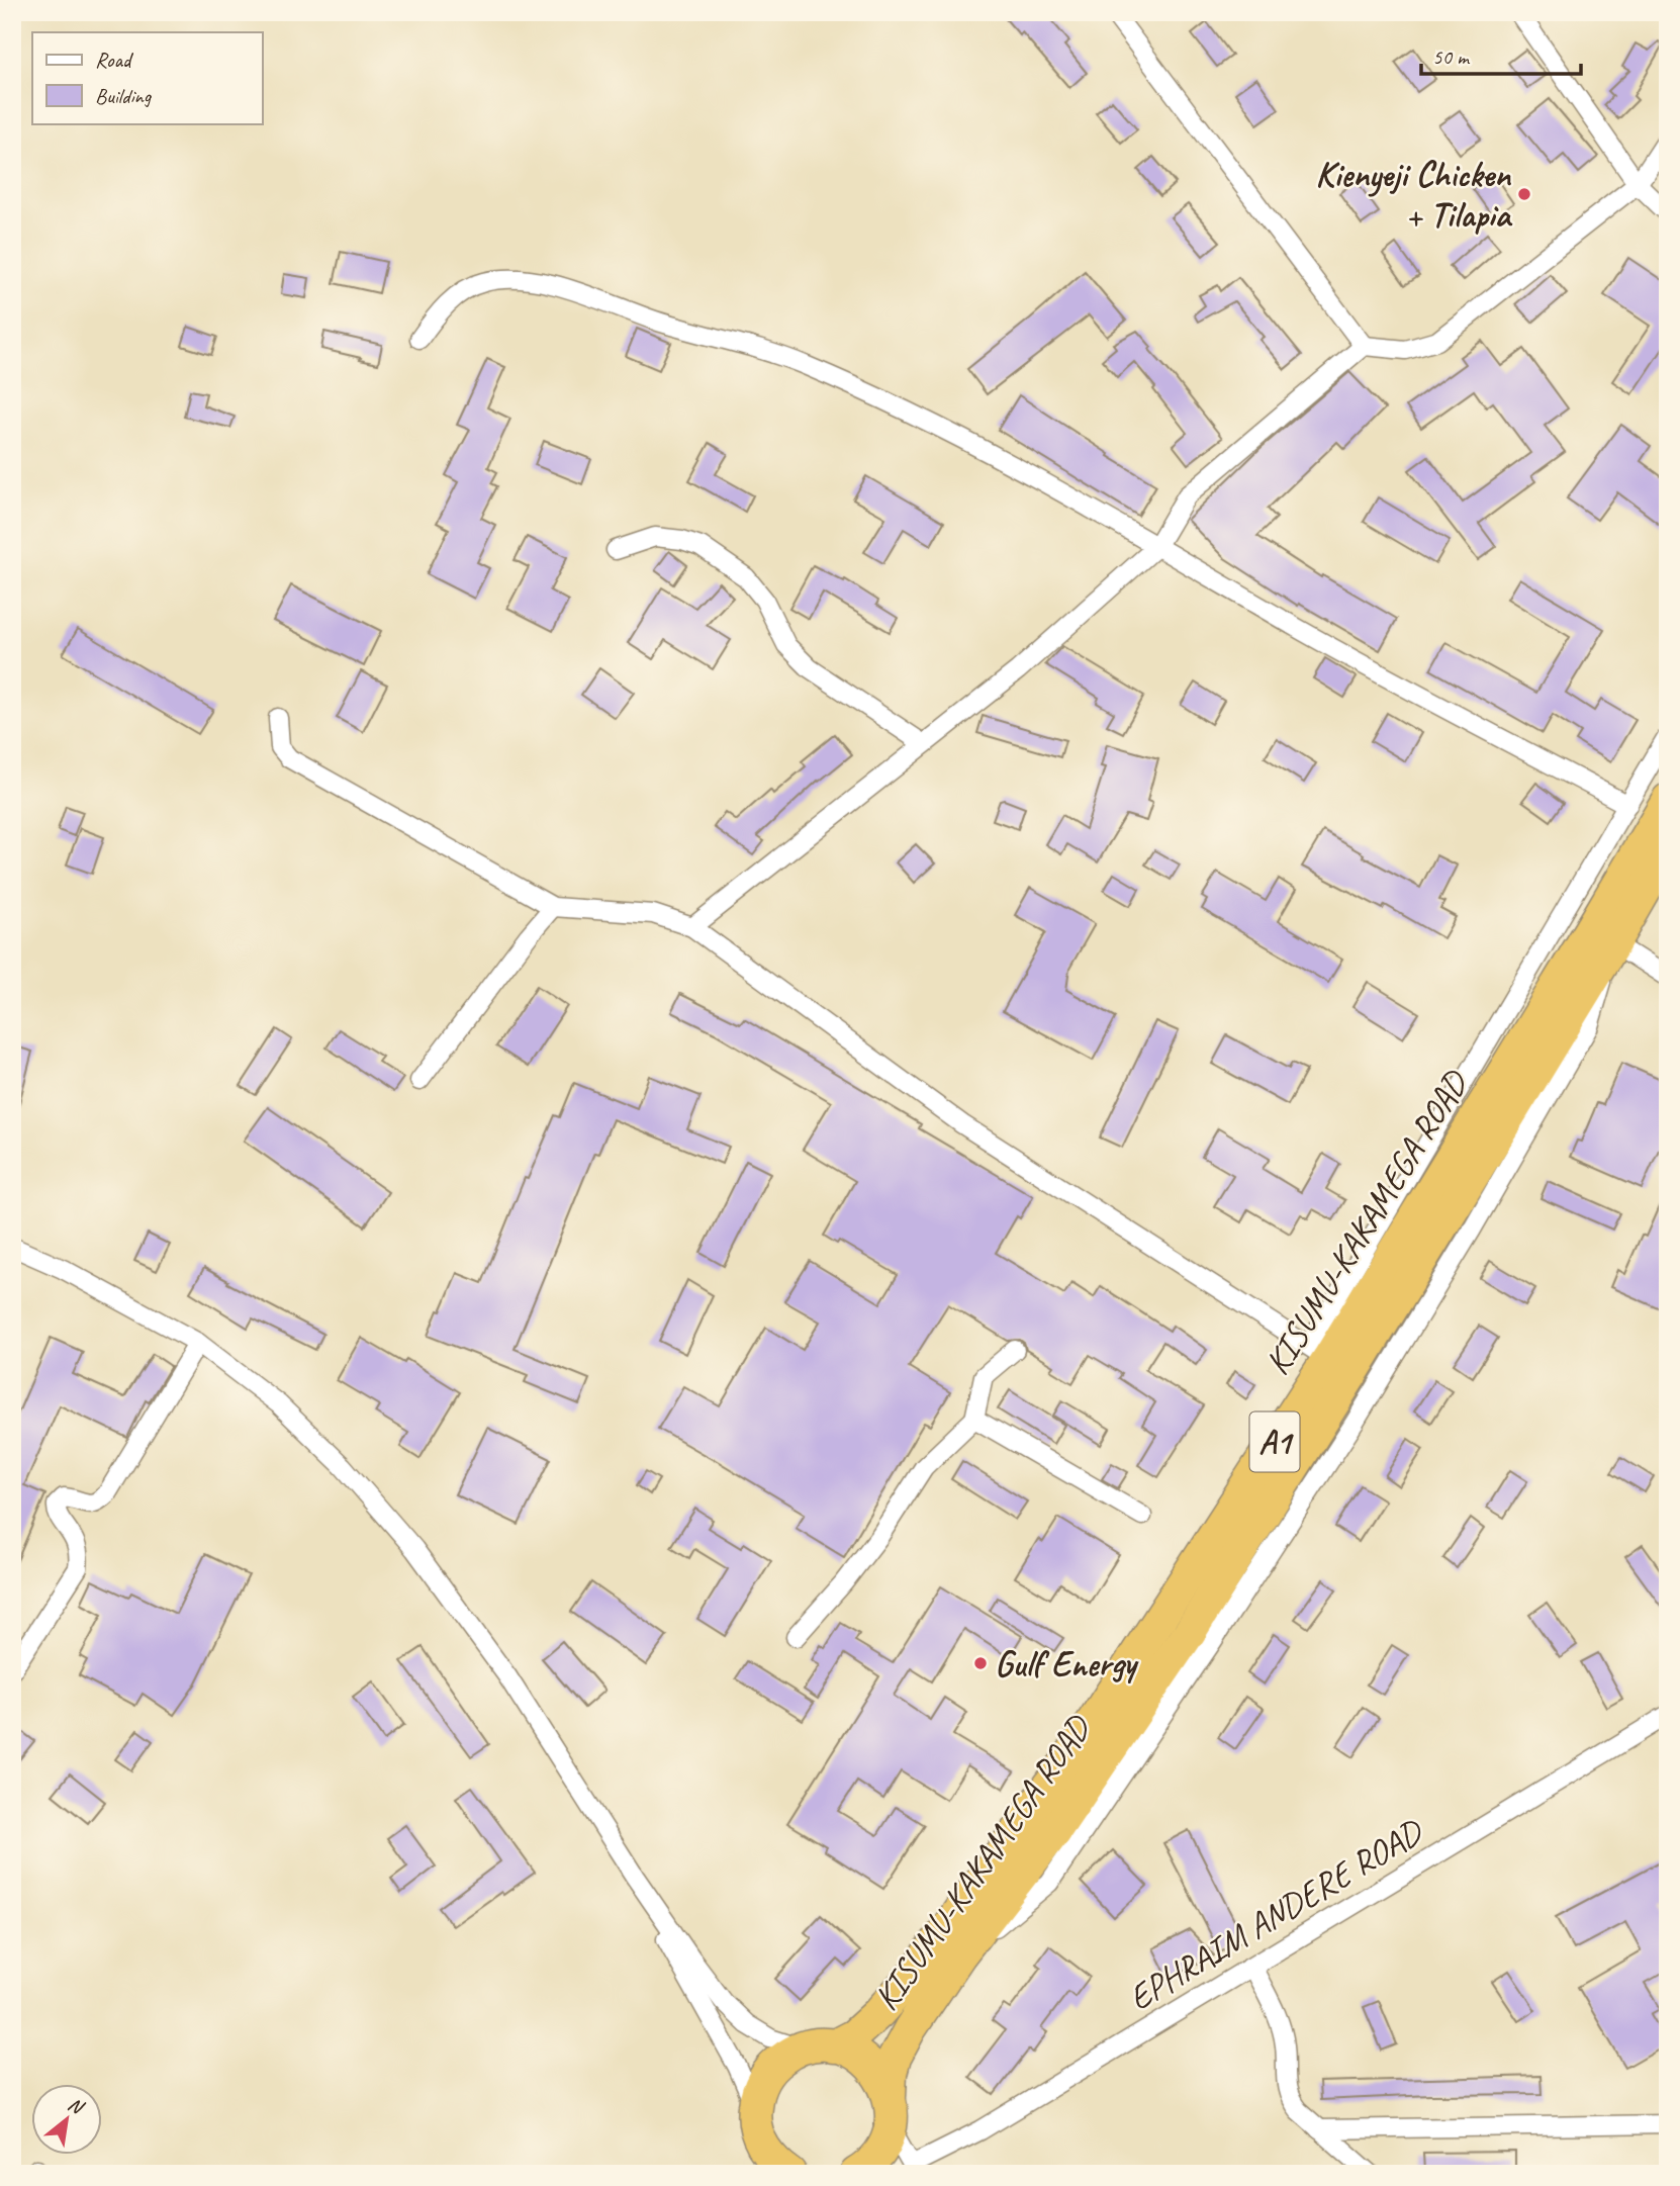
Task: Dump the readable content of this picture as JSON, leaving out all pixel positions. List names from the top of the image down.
{
  "streets": {
    "highway": ["KISUMU-KAKAMEGA ROAD", "A1"],
    "street": ["EPHRAIM ANDERE ROAD"]
  },
  "places": ["Kienyeji Chicken + Tilapia", "Gulf Energy"],
  "legend": ["Road", "Building"],
  "scale_bar": "50 m",
  "north": "top right"
}
